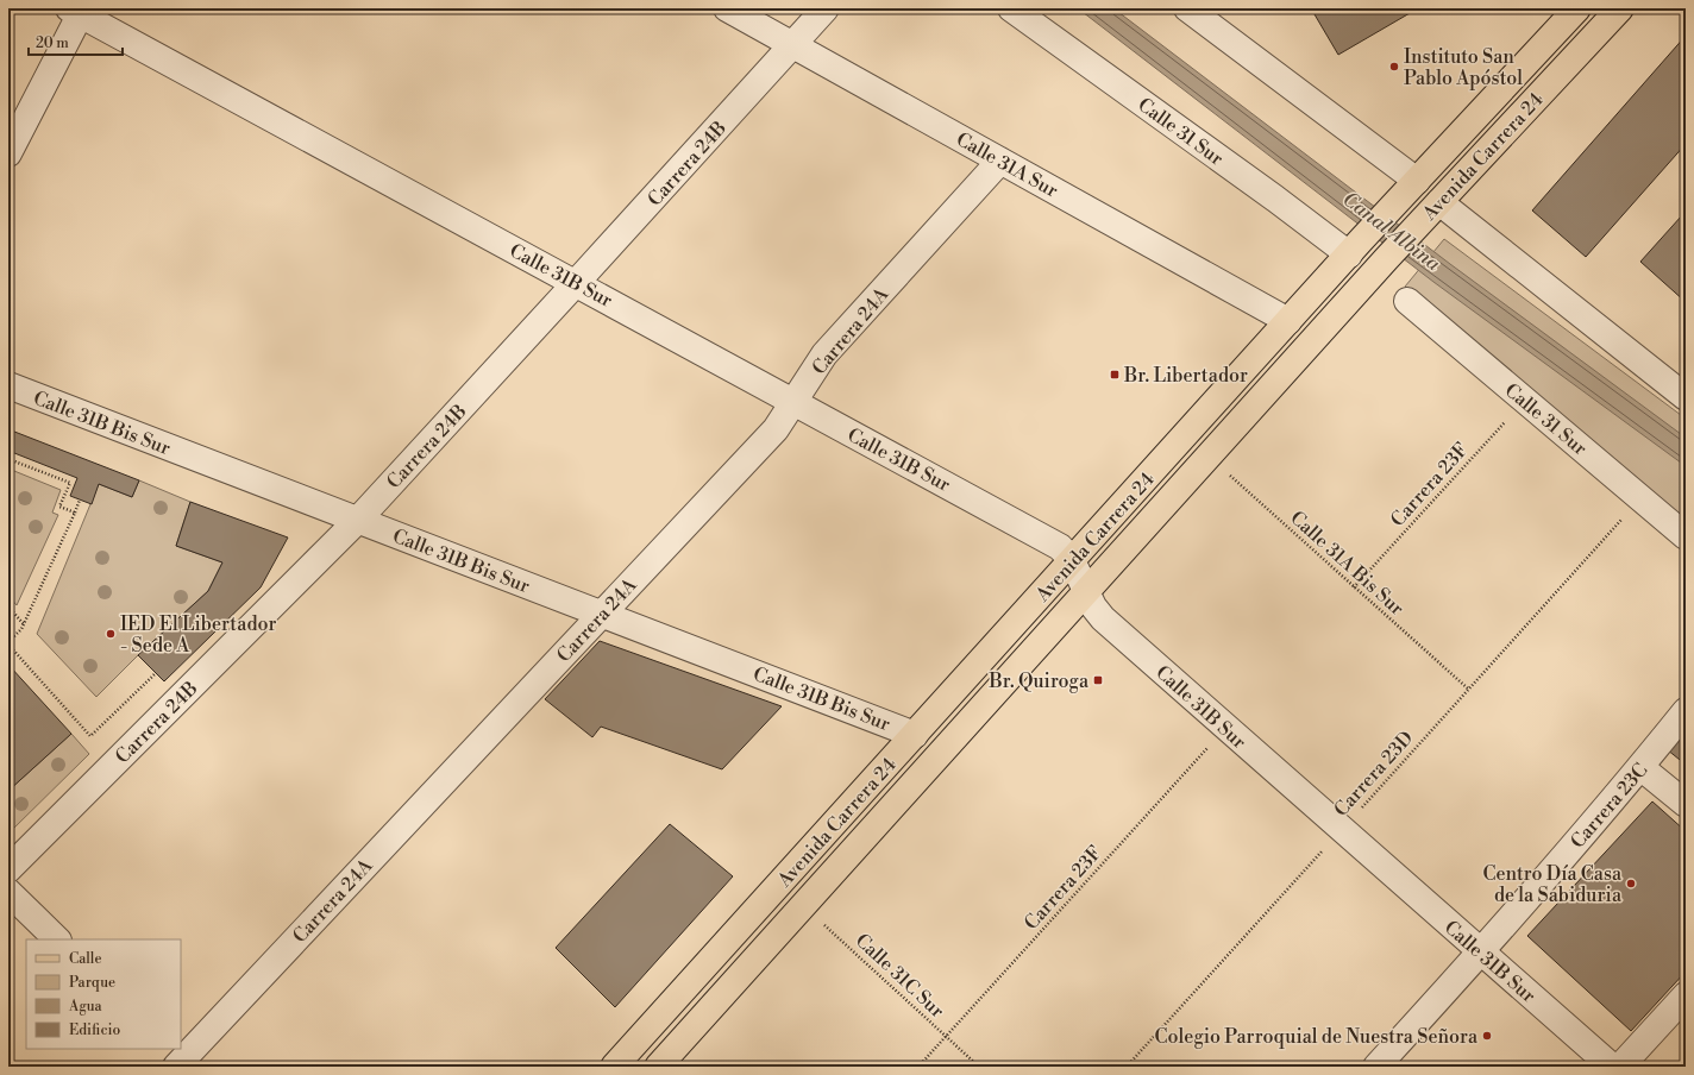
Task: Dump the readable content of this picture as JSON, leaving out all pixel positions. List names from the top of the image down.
{
  "streets": {
    "main road": ["Avenida Carrera 24"],
    "street": [
      "Calle 31 Sur",
      "Carrera 24B",
      "Calle 31A Sur",
      "Calle 31B Sur",
      "Carrera 24A",
      "Calle 31B Bis Sur",
      "Carrera 23C"
    ],
    "path": [
      "Carrera 23F",
      "Calle 31A Bis Sur",
      "Carrera 23D",
      "Calle 31C Sur"
    ]
  },
  "crossings": [
    ["Calle 31 Sur", "Avenida Carrera 24"],
    ["Calle 31 Sur", "Carrera 23F"],
    ["Calle 31 Sur", "Carrera 23D"],
    ["Avenida Carrera 24", "Calle 31A Sur"],
    ["Avenida Carrera 24", "Calle 31B Sur"],
    ["Avenida Carrera 24", "Calle 31B Bis Sur"],
    ["Avenida Carrera 24", "Calle 31A Bis Sur"],
    ["Avenida Carrera 24", "Calle 31C Sur"],
    ["Carrera 24B", "Calle 31A Sur"],
    ["Carrera 24B", "Calle 31B Sur"],
    ["Carrera 24B", "Calle 31B Bis Sur"],
    ["Calle 31A Sur", "Carrera 24A"],
    ["Calle 31B Sur", "Carrera 24A"],
    ["Calle 31B Sur", "Carrera 23F"],
    ["Calle 31B Sur", "Carrera 23D"],
    ["Calle 31B Sur", "Carrera 23C"],
    ["Carrera 24A", "Calle 31B Bis Sur"],
    ["Carrera 23F", "Calle 31A Bis Sur"],
    ["Carrera 23F", "Calle 31C Sur"],
    ["Calle 31A Bis Sur", "Carrera 23D"]
  ],
  "water": ["Canal Albina"],
  "places": {
    "other": [
      "Instituto San Pablo Apóstol",
      "IED El Libertador - Sede A",
      "Centro Día Casa de la Sabiduria",
      "Colegio Parroquial de Nuestra Señora"
    ],
    "transit": ["Br. Libertador", "Br. Quiroga"]
  },
  "legend": [
    "Calle",
    "Parque",
    "Agua",
    "Edificio"
  ],
  "scale_bar": "20 m"
}
